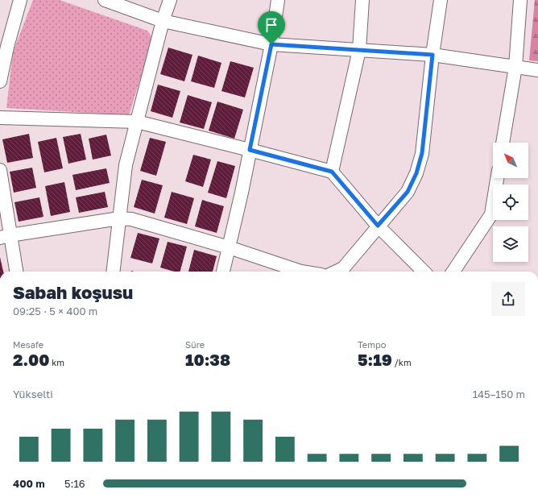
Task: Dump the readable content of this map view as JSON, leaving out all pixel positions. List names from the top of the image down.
{
  "north": "top left",
  "page": {
    "heading": ["Sabah koşusu", "09:25 · 5 × 400 m"],
    "stats": [
      ["Mesafe", "2.00 km"],
      ["Süre", "10:38"],
      ["Tempo", "5:19 /km"]
    ],
    "chart": ["Yükselti", "145–150 m"],
    "list": [
      {
        "name": "400 m",
        "note": "5:16"
      }
    ]
  }
}
